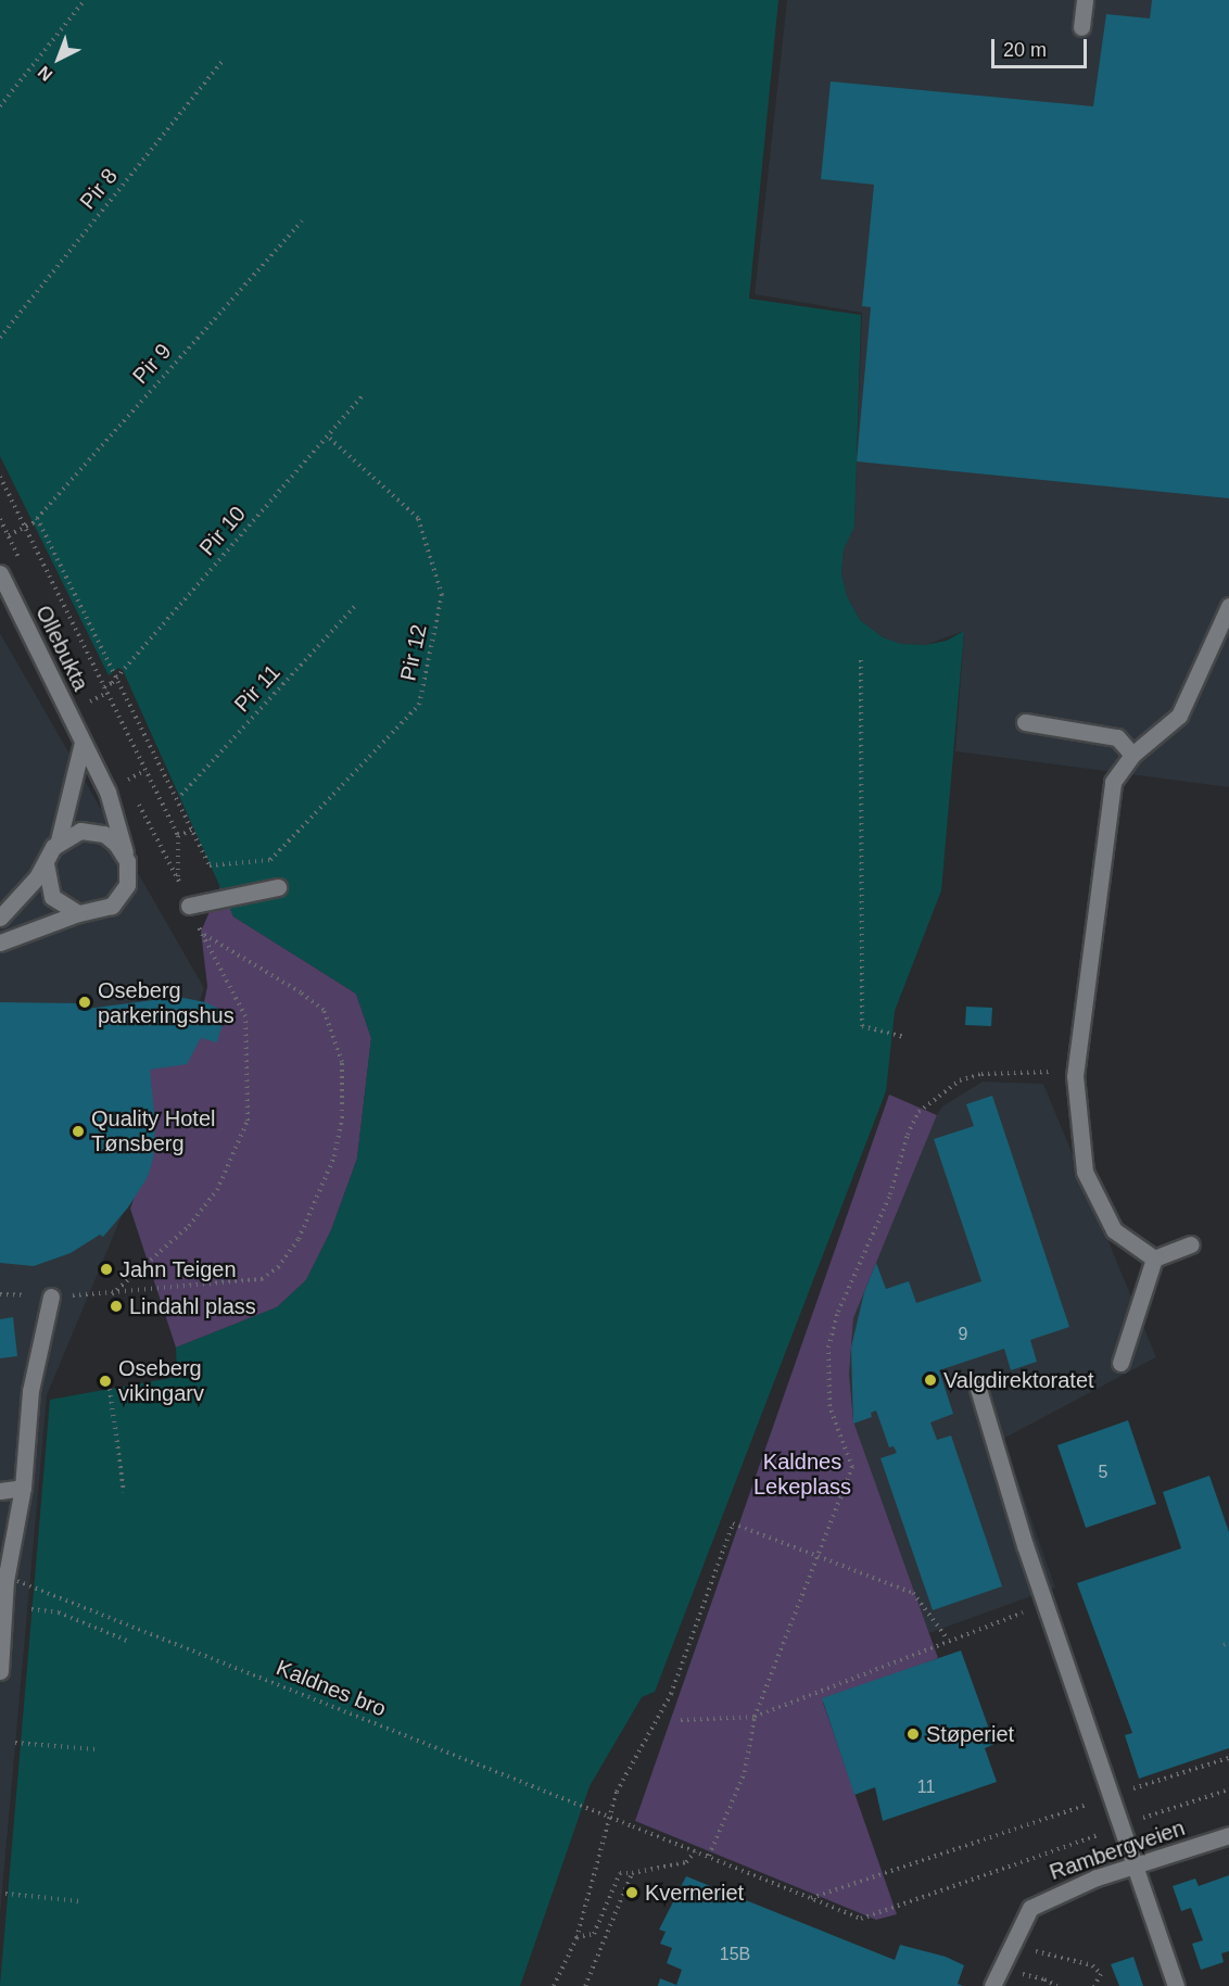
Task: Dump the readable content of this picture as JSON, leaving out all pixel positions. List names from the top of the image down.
{
  "streets": {
    "street": ["Ollebukta", "Rambergveien"],
    "path": [
      "Pir 8",
      "Pir 9",
      "Pir 10",
      "Pir 12",
      "Pir 11",
      "Kaldnes bro"
    ]
  },
  "crossings": [
    ["Pir 10", "Pir 12"]
  ],
  "parks": ["Kaldnes Lekeplass"],
  "places": [
    "Oseberg parkeringshus",
    "Quality Hotel Tønsberg",
    "Jahn Teigen",
    "Lindahl plass",
    "Valgdirektoratet",
    "Oseberg vikingarv",
    "Støperiet",
    "Kverneriet"
  ],
  "house_numbers": [
    "9",
    "5",
    "11",
    "15B"
  ],
  "scale_bar": "20 m",
  "north": "bottom left"
}
